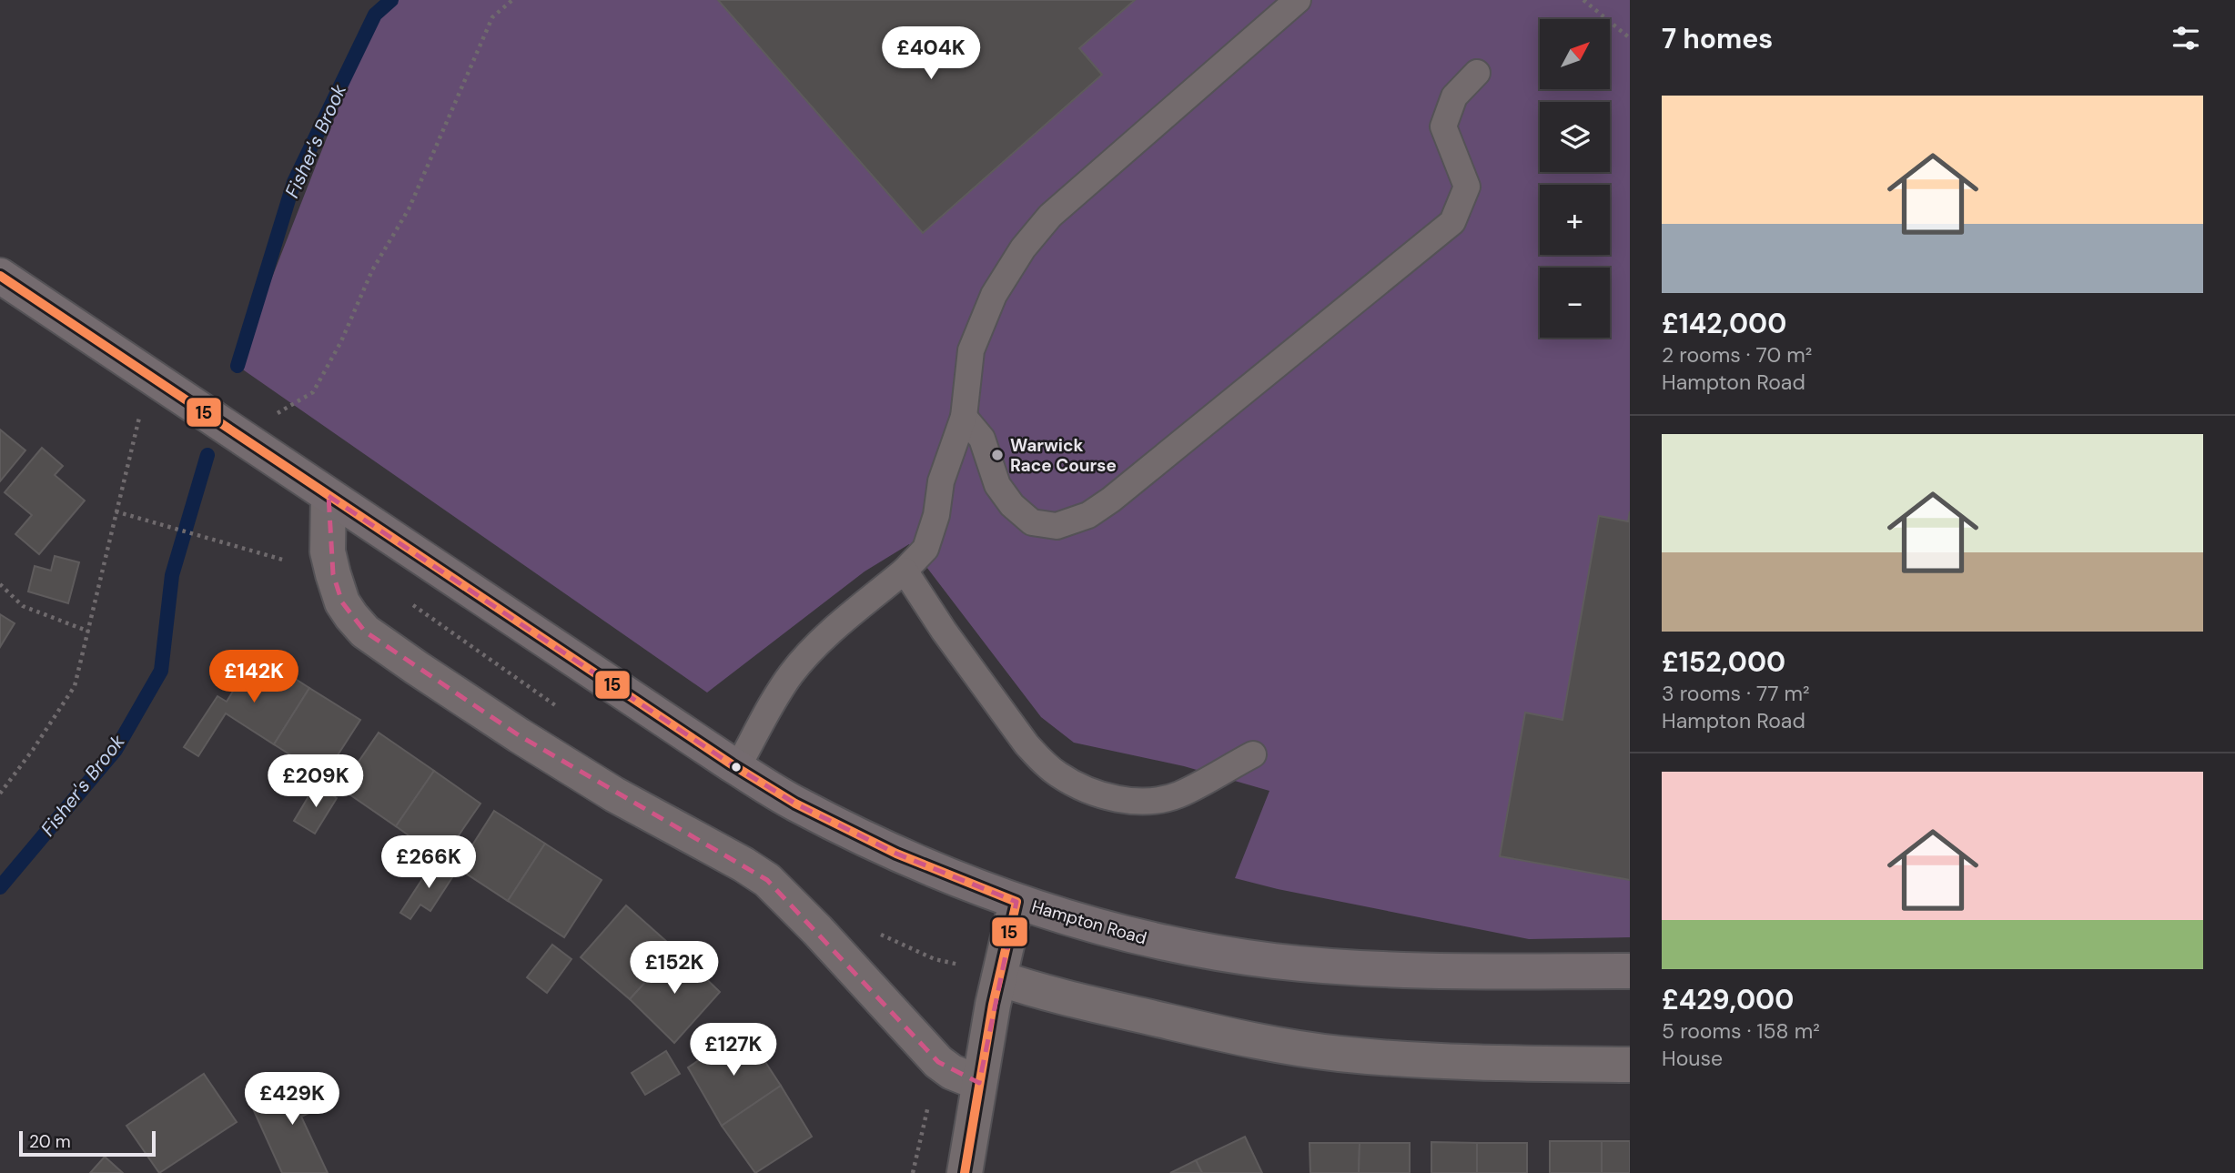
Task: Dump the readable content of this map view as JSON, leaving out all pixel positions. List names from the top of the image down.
{
  "streets": {
    "main road": ["Hampton Road"]
  },
  "water": ["Fisher's Brook"],
  "places": ["Warwick Race Course"],
  "lines": ["transit line 15"],
  "scale_bar": "20 m",
  "north": "top right",
  "page": {
    "heading": "7 homes",
    "map_buttons": ["+", "−"],
    "price": [
      "£404K",
      "£142K",
      "£209K",
      "£266K",
      "£152K",
      "£127K",
      "£429K"
    ],
    "list": [
      {
        "name": "£142,000",
        "note": "2 rooms · 70 m² · Hampton Road"
      },
      {
        "name": "£152,000",
        "note": "3 rooms · 77 m² · Hampton Road"
      },
      {
        "name": "£429,000",
        "note": "5 rooms · 158 m² · House"
      }
    ],
    "scale": "20 m"
  }
}
